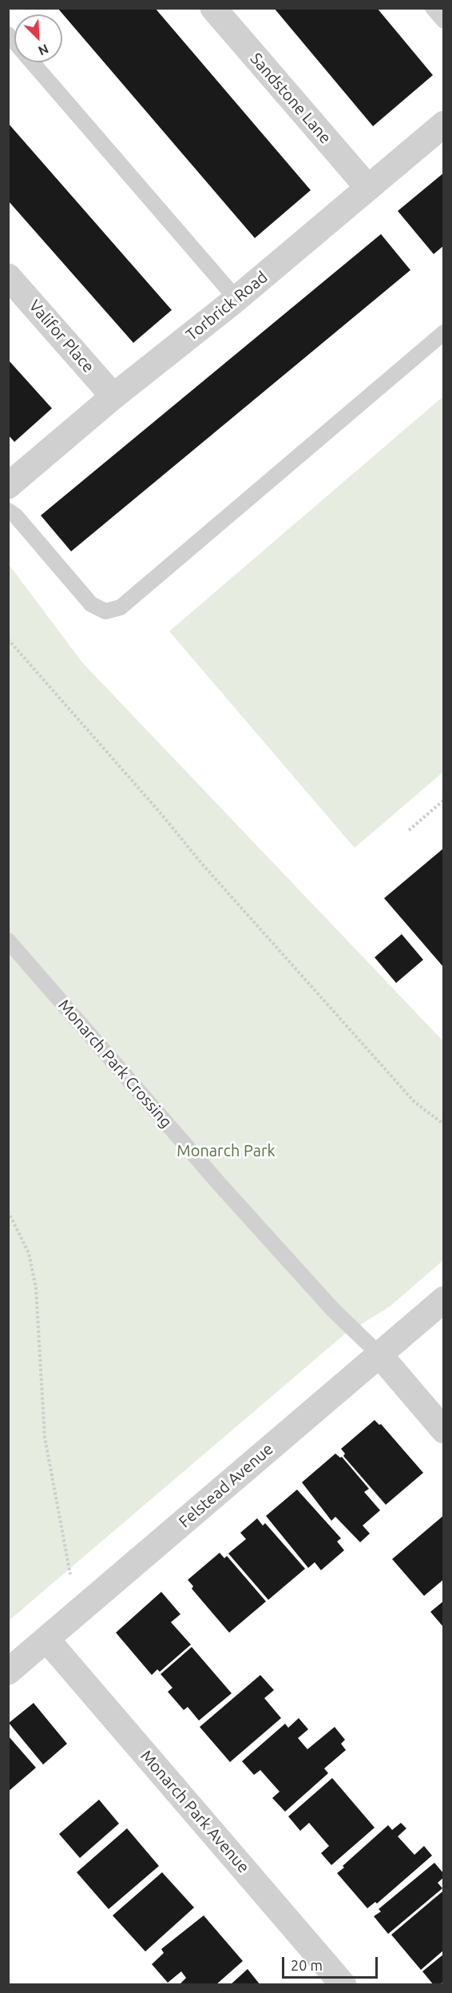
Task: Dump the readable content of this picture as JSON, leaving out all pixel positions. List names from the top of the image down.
{
  "streets": {
    "street": [
      "Sandstone Lane",
      "Torbrick Road",
      "Valifor Place",
      "Felstead Avenue",
      "Monarch Park Avenue"
    ],
    "lane": ["Monarch Park Crossing"]
  },
  "crossings": [
    ["Sandstone Lane", "Torbrick Road"],
    ["Torbrick Road", "Valifor Place"],
    ["Monarch Park Crossing", "Felstead Avenue"],
    ["Felstead Avenue", "Monarch Park Avenue"]
  ],
  "parks": ["Monarch Park"],
  "scale_bar": "20 m",
  "north": "bottom right"
}
